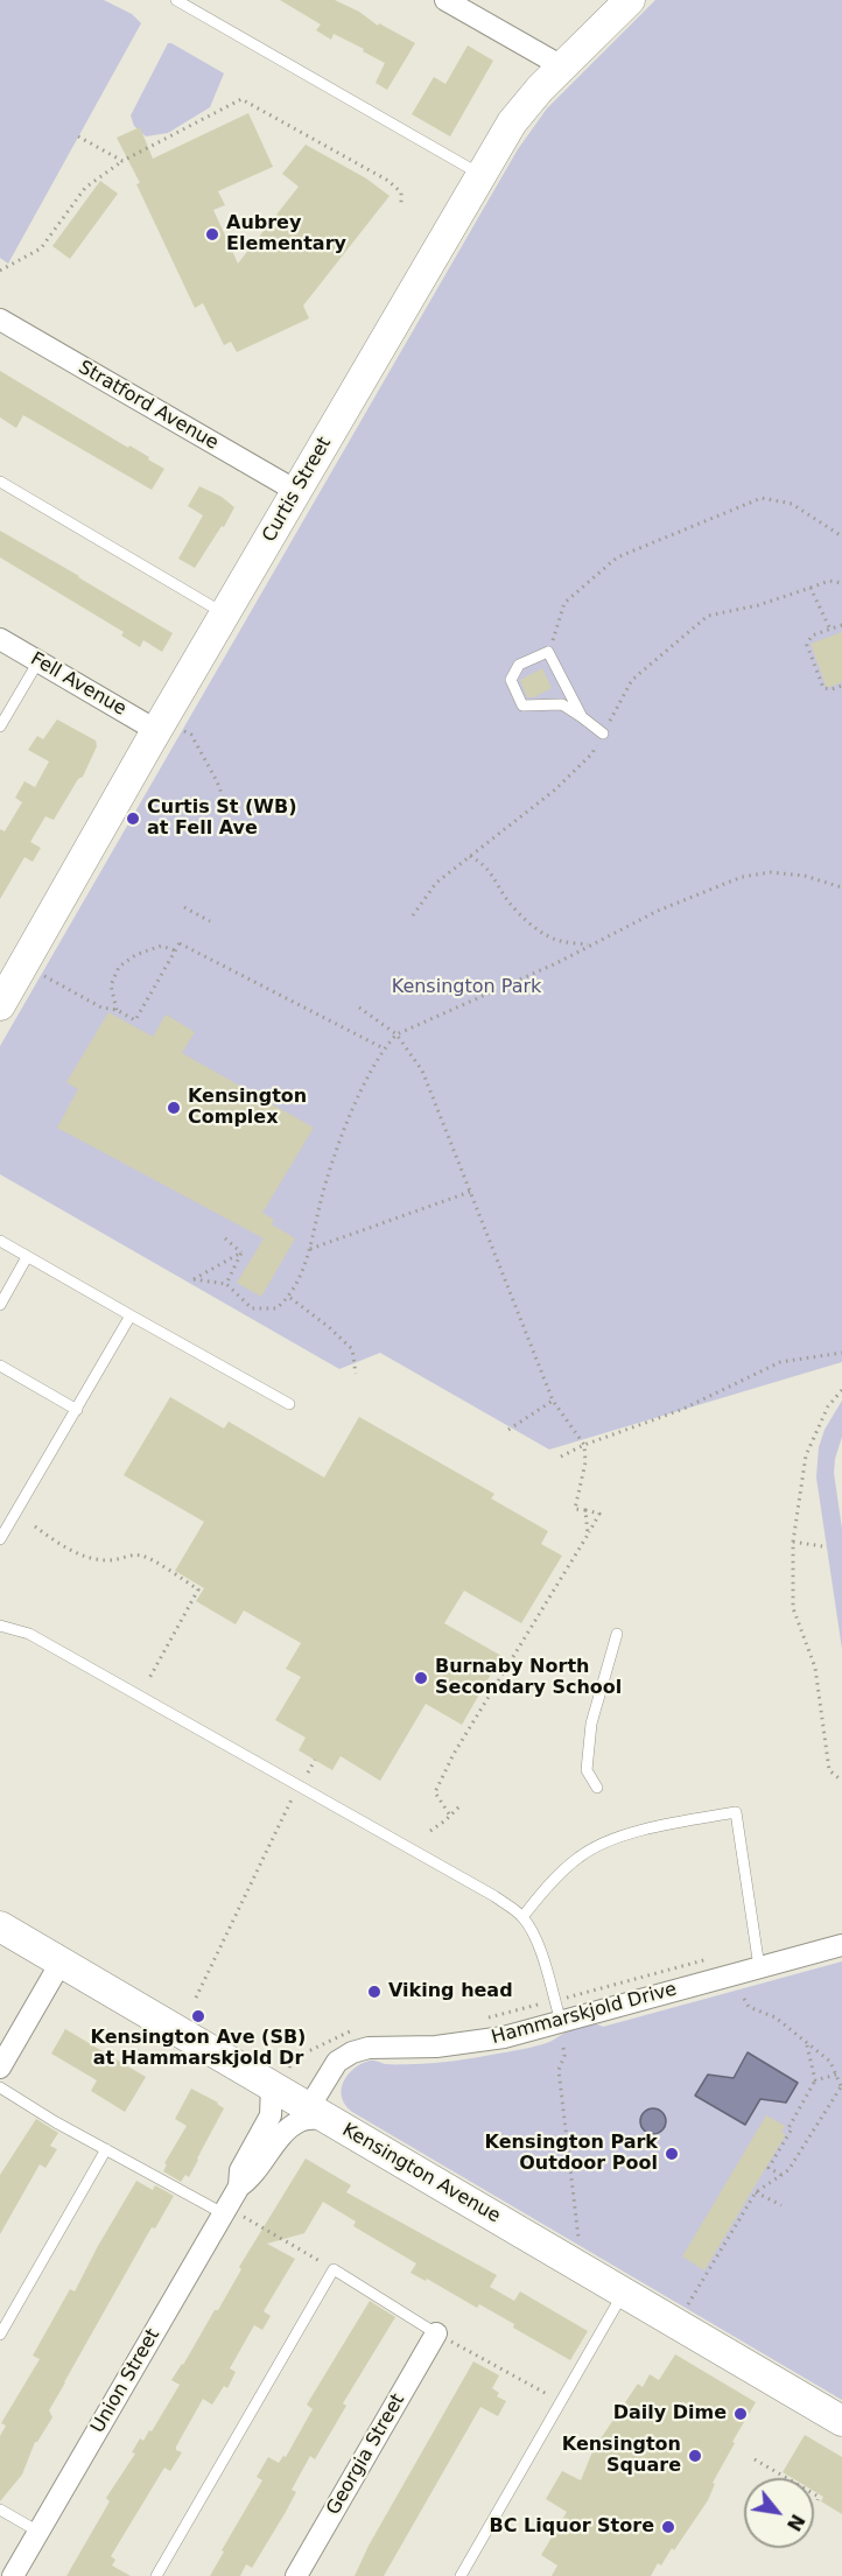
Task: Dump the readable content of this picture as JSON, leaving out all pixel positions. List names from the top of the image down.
{
  "streets": {
    "street": [
      "Stratford Avenue",
      "Curtis Street",
      "Fell Avenue",
      "Hammarskjold Drive",
      "Kensington Avenue",
      "Union Street",
      "Georgia Street"
    ]
  },
  "crossings": [
    ["Stratford Avenue", "Curtis Street"],
    ["Curtis Street", "Fell Avenue"],
    ["Hammarskjold Drive", "Kensington Avenue"],
    ["Hammarskjold Drive", "Union Street"],
    ["Kensington Avenue", "Union Street"]
  ],
  "parks": ["Kensington Park"],
  "places": [
    "Aubrey Elementary",
    "Curtis St (WB) at Fell Ave",
    "Kensington Complex",
    "Burnaby North Secondary School",
    "Viking head",
    "Kensington Ave (SB) at Hammarskjold Dr",
    "Kensington Park Outdoor Pool",
    "Daily Dime",
    "Kensington Square",
    "BC Liquor Store"
  ],
  "north": "bottom right"
}
